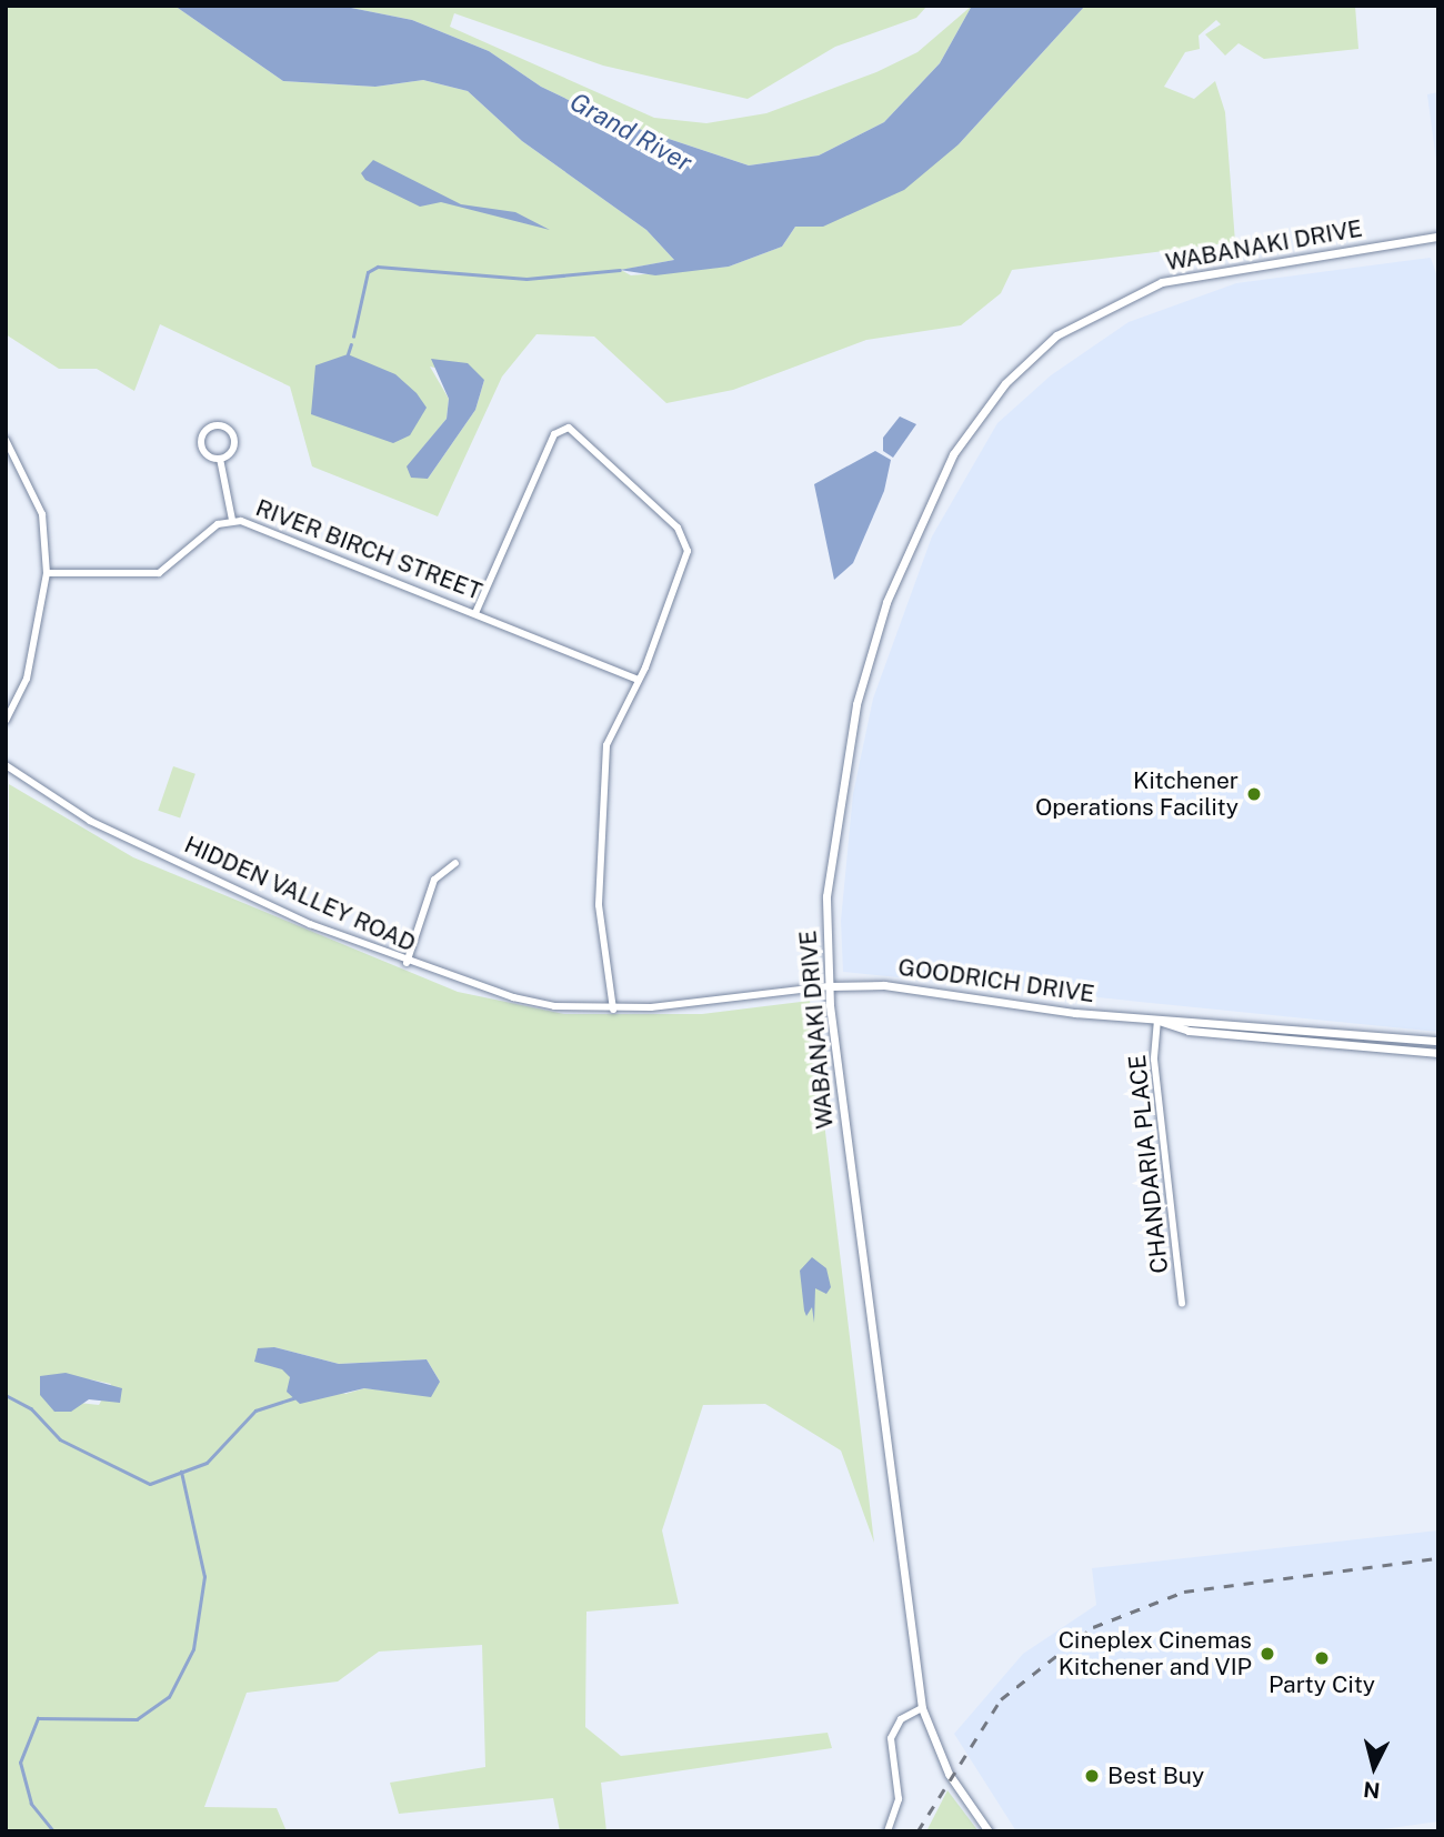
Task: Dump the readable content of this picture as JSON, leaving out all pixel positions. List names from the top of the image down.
{
  "streets": {
    "street": [
      "WABANAKI DRIVE",
      "RIVER BIRCH STREET",
      "HIDDEN VALLEY ROAD",
      "GOODRICH DRIVE",
      "CHANDARIA PLACE"
    ]
  },
  "crossings": [
    ["WABANAKI DRIVE", "HIDDEN VALLEY ROAD"],
    ["WABANAKI DRIVE", "GOODRICH DRIVE"],
    ["HIDDEN VALLEY ROAD", "GOODRICH DRIVE"],
    ["GOODRICH DRIVE", "CHANDARIA PLACE"]
  ],
  "water": ["Grand River"],
  "places": [
    "Kitchener Operations Facility",
    "Cineplex Cinemas Kitchener and VIP",
    "Party City",
    "Best Buy"
  ],
  "north": "bottom"
}
